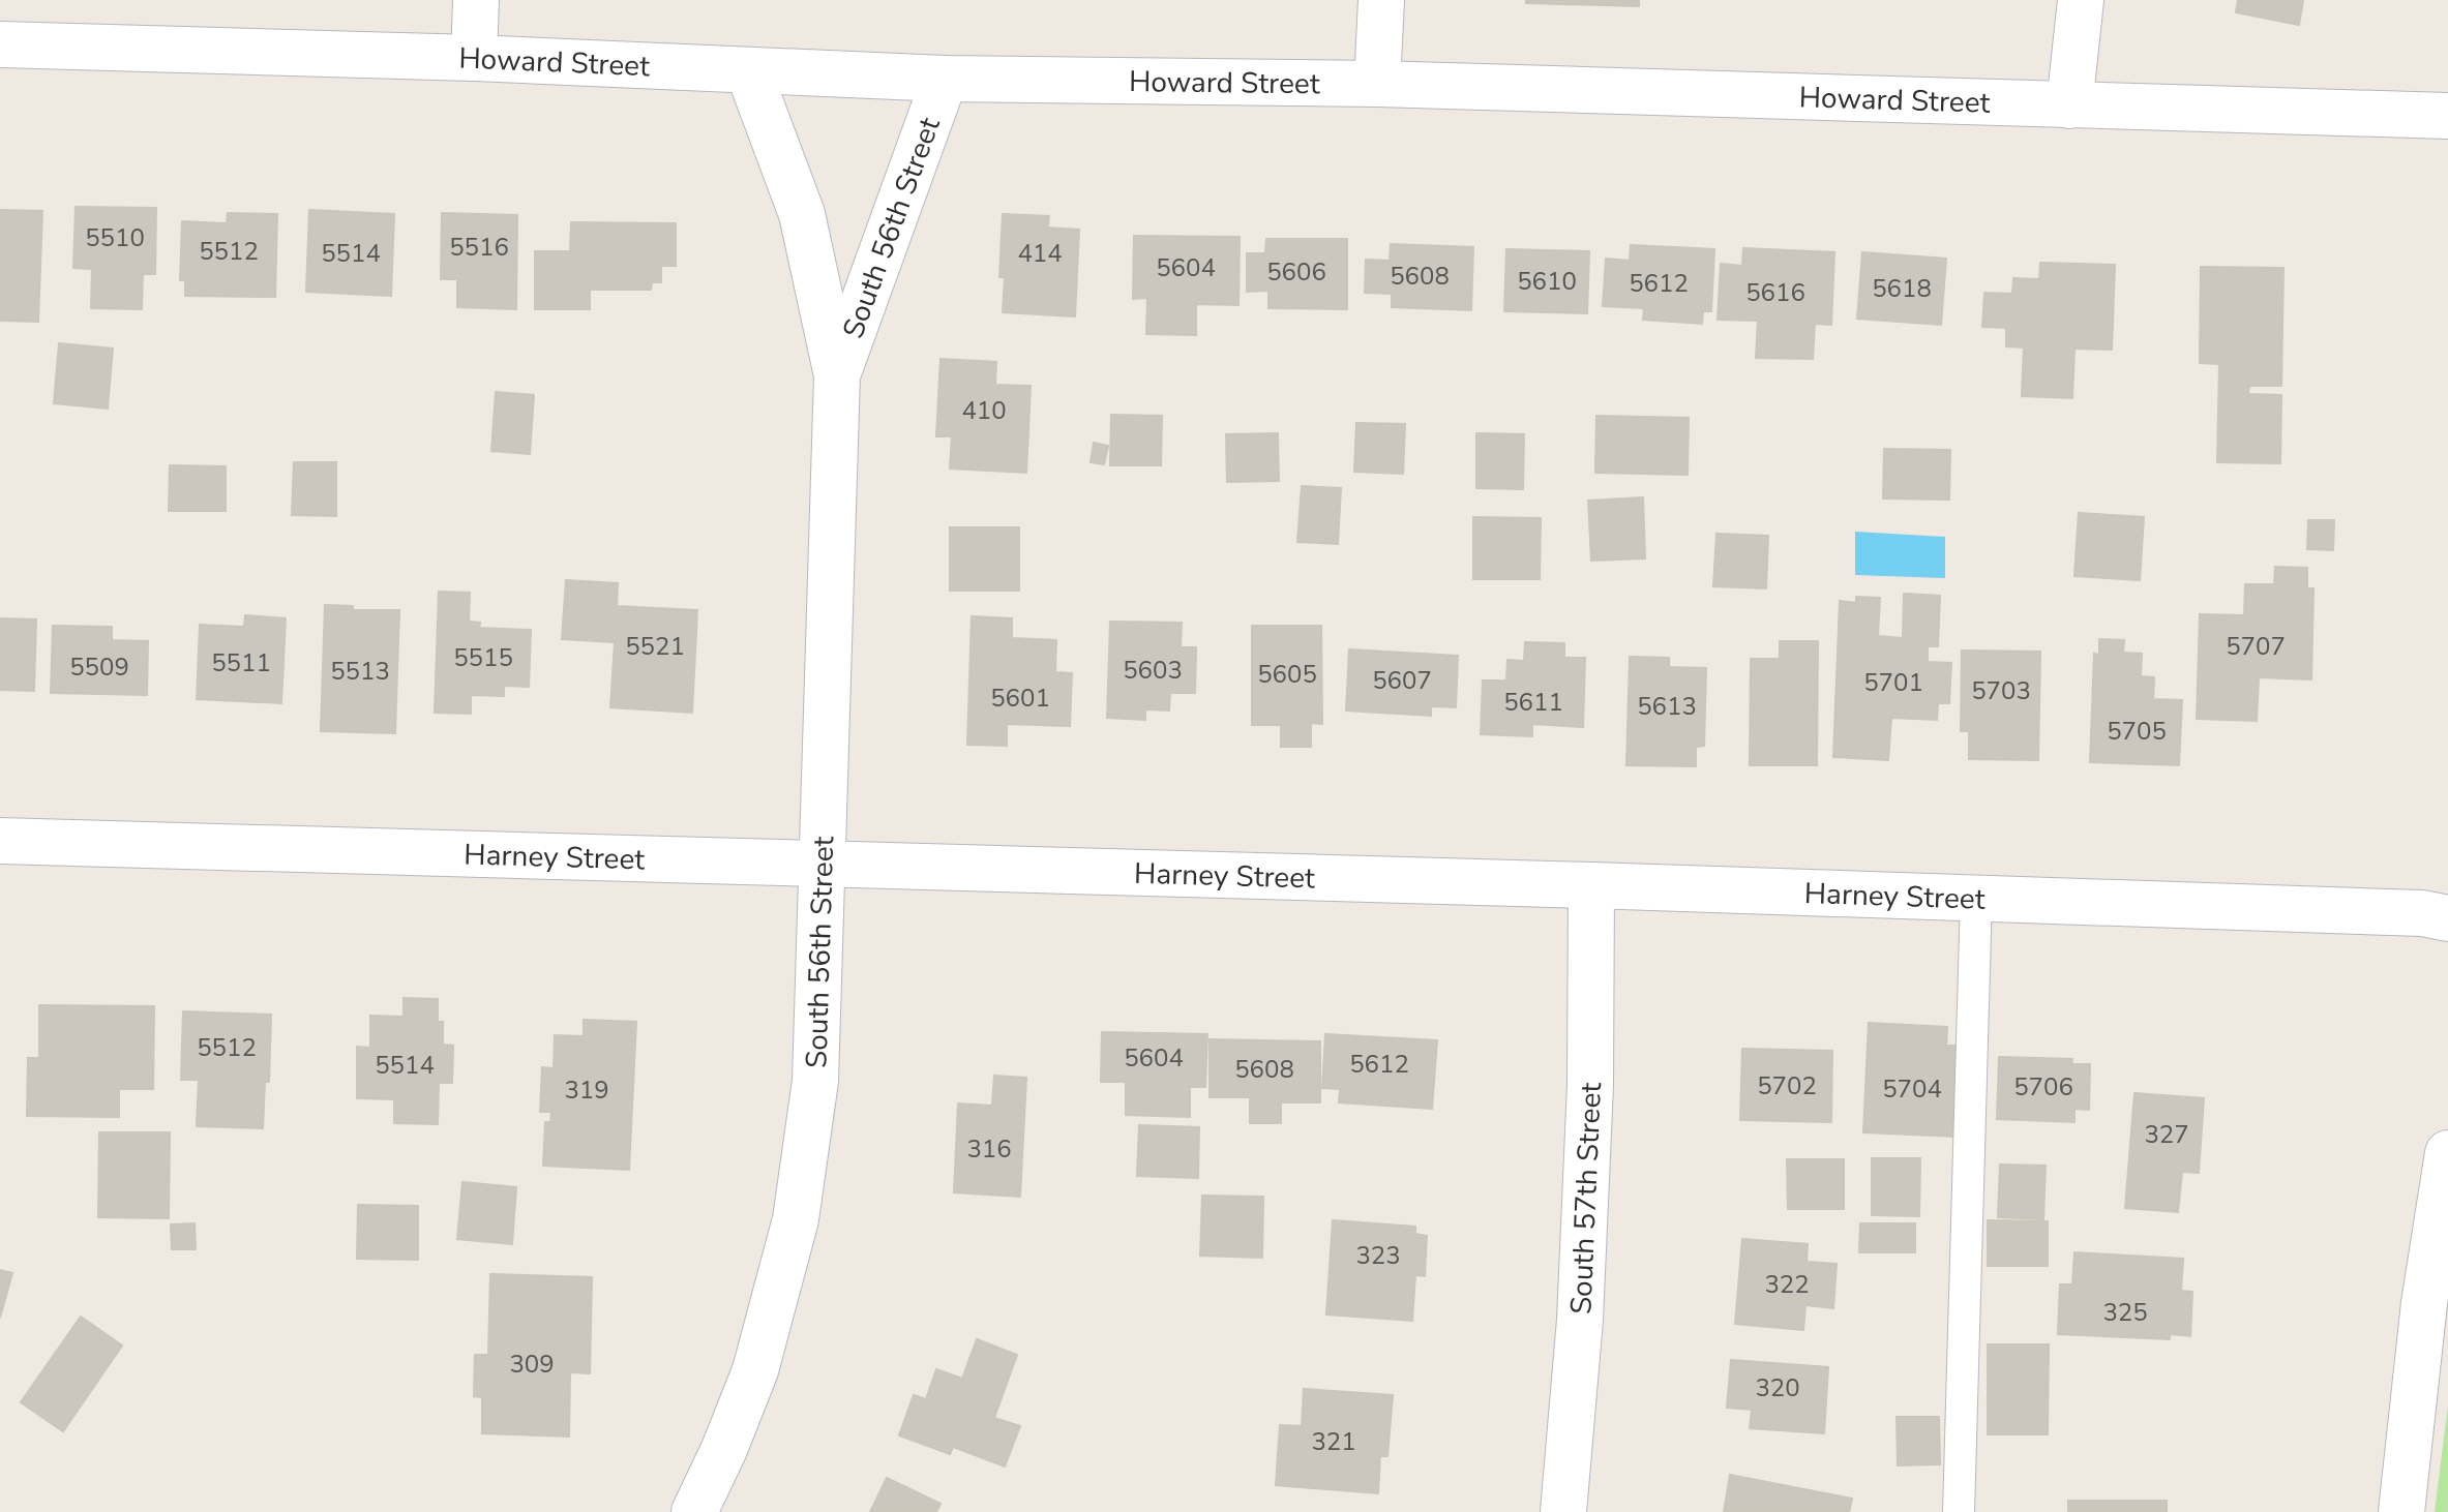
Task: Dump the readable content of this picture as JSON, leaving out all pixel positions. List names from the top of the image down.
{
  "streets": {
    "street": [
      "Howard Street",
      "South 56th Street",
      "Harney Street",
      "South 57th Street"
    ]
  },
  "crossings": [
    ["Howard Street", "South 56th Street"],
    ["South 56th Street", "Harney Street"],
    ["Harney Street", "South 57th Street"]
  ],
  "house_numbers": [
    "5510",
    "5516",
    "5512",
    "5514",
    "414",
    "5604",
    "5606",
    "5608",
    "5610",
    "5612",
    "5618",
    "5616",
    "410",
    "5521",
    "5707",
    "5515",
    "5511",
    "5509",
    "5603",
    "5513",
    "5605",
    "5607",
    "5701",
    "5703",
    "5601",
    "5611",
    "5613",
    "5705",
    "5512",
    "5604",
    "5612",
    "5514",
    "5608",
    "5702",
    "5706",
    "5704",
    "319",
    "327",
    "316",
    "323",
    "322",
    "325",
    "309",
    "320",
    "321"
  ]
}
